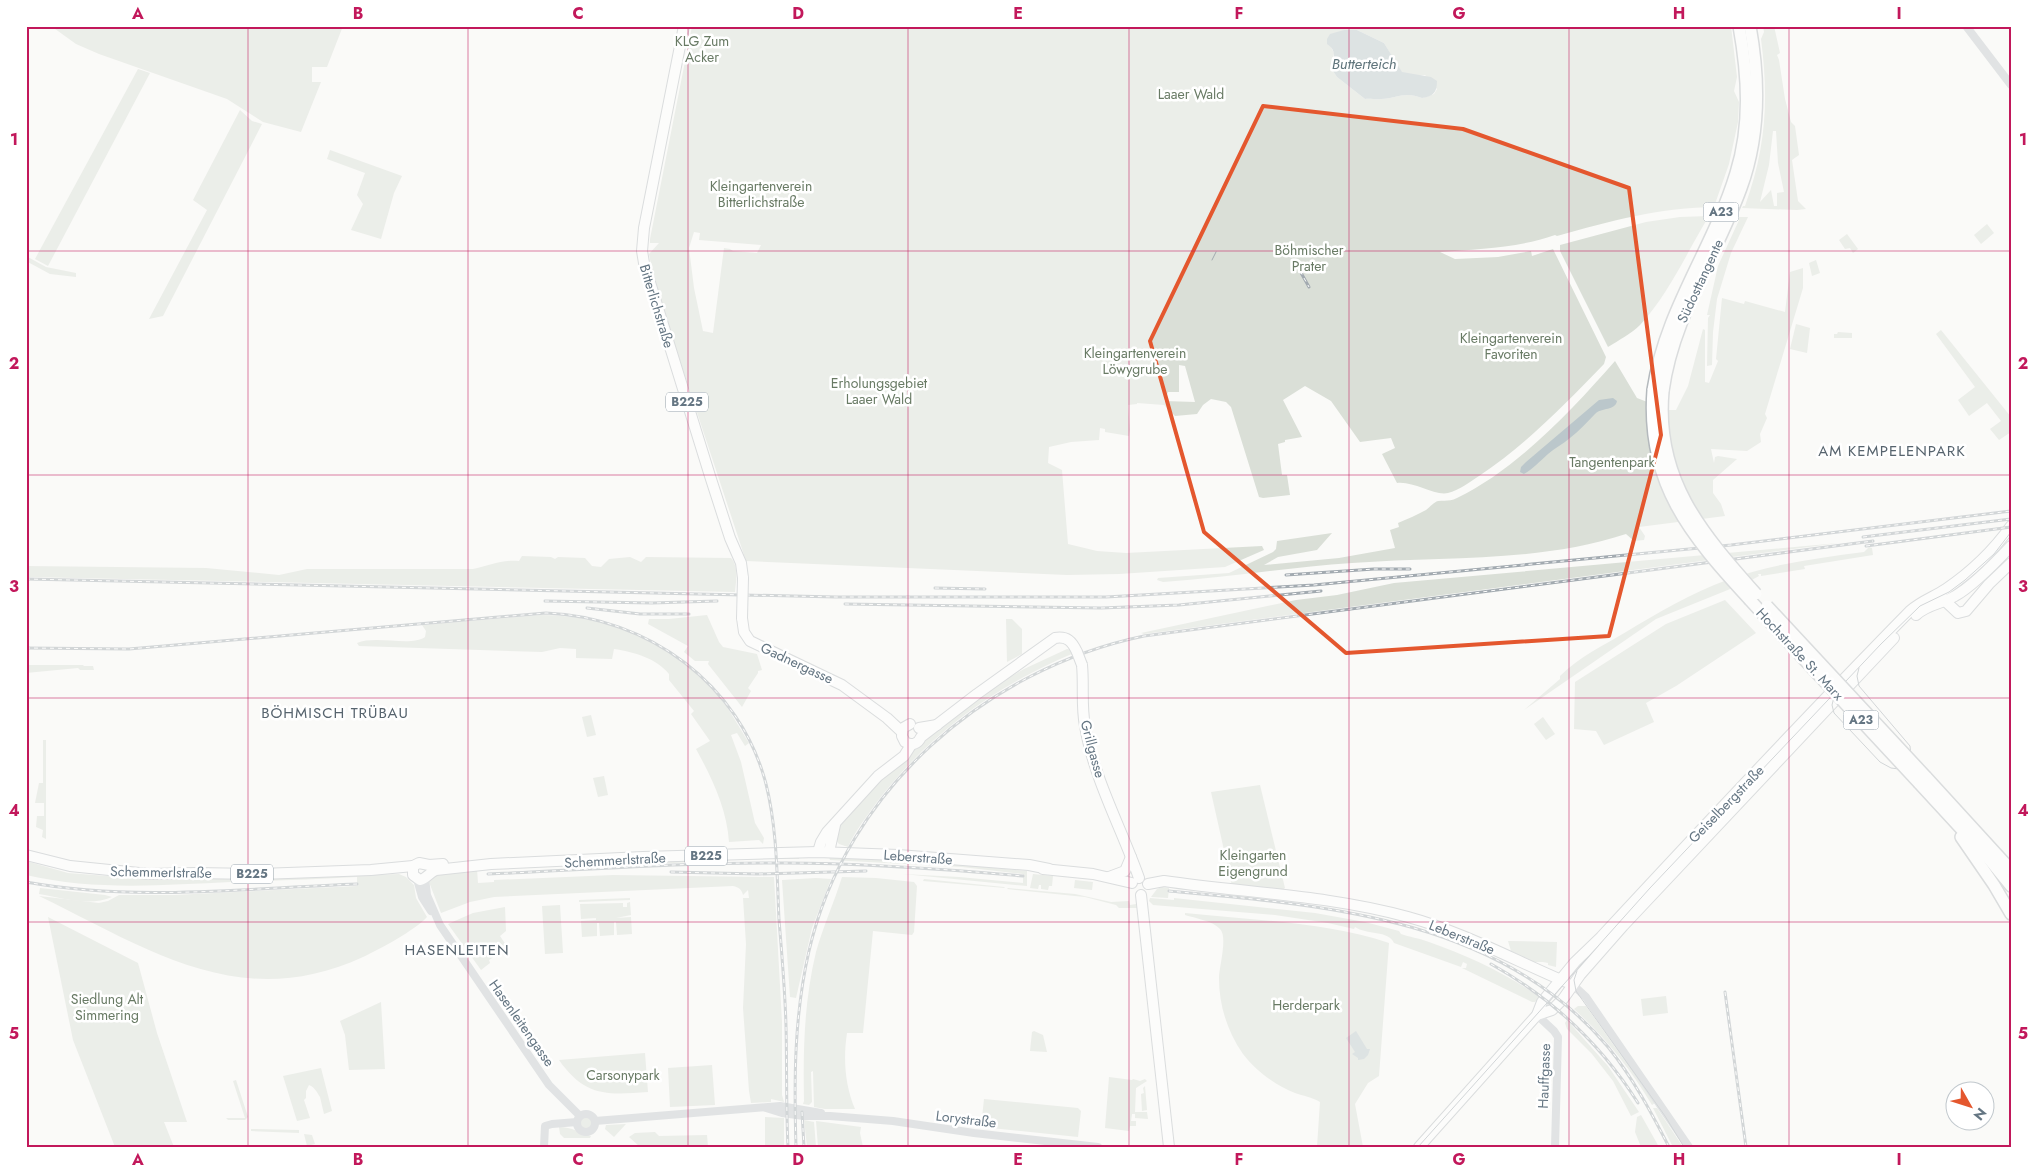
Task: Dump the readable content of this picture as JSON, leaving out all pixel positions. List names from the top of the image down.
{
  "streets": {
    "highway": ["A23", "Südosttangente", "Hochstraße St. Marx"],
    "main road": [
      "Bitterlichstraße",
      "B225",
      "Gadnergasse",
      "Grillgasse",
      "Geiselbergstraße",
      "Leberstraße",
      "Schemmerlstraße"
    ],
    "street": ["Hasenleitengasse", "Hauffgasse", "Lorystraße"]
  },
  "crossings": [
    ["Südosttangente", "Hochstraße St. Marx"],
    ["Bitterlichstraße", "Gadnergasse"],
    ["Gadnergasse", "Grillgasse"],
    ["Grillgasse", "Leberstraße"],
    ["Geiselbergstraße", "Leberstraße"],
    ["Geiselbergstraße", "Hauffgasse"],
    ["Leberstraße", "Schemmerlstraße"],
    ["Schemmerlstraße", "Hasenleitengasse"],
    ["Hasenleitengasse", "Lorystraße"]
  ],
  "districts": ["AM KEMPELENPARK", "BÖHMISCH TRÜBAU", "HASENLEITEN"],
  "water": ["Butterteich"],
  "parks": [
    "KLG Zum Acker",
    "Laaer Wald",
    "Kleingartenverein Bitterlichstraße",
    "Böhmischer Prater",
    "Kleingartenverein Favoriten",
    "Kleingartenverein Löwygrube",
    "Erholungsgebiet Laaer Wald",
    "Tangentenpark",
    "Kleingarten Eigengrund",
    "Siedlung Alt Simmering",
    "Herderpark",
    "Carsonypark"
  ],
  "north": "bottom right",
  "grid": {
    "columns": [
      "A",
      "B",
      "C",
      "D",
      "E",
      "F",
      "G",
      "H",
      "I"
    ],
    "rows": [
      "1",
      "2",
      "3",
      "4",
      "5"
    ]
  }
}
